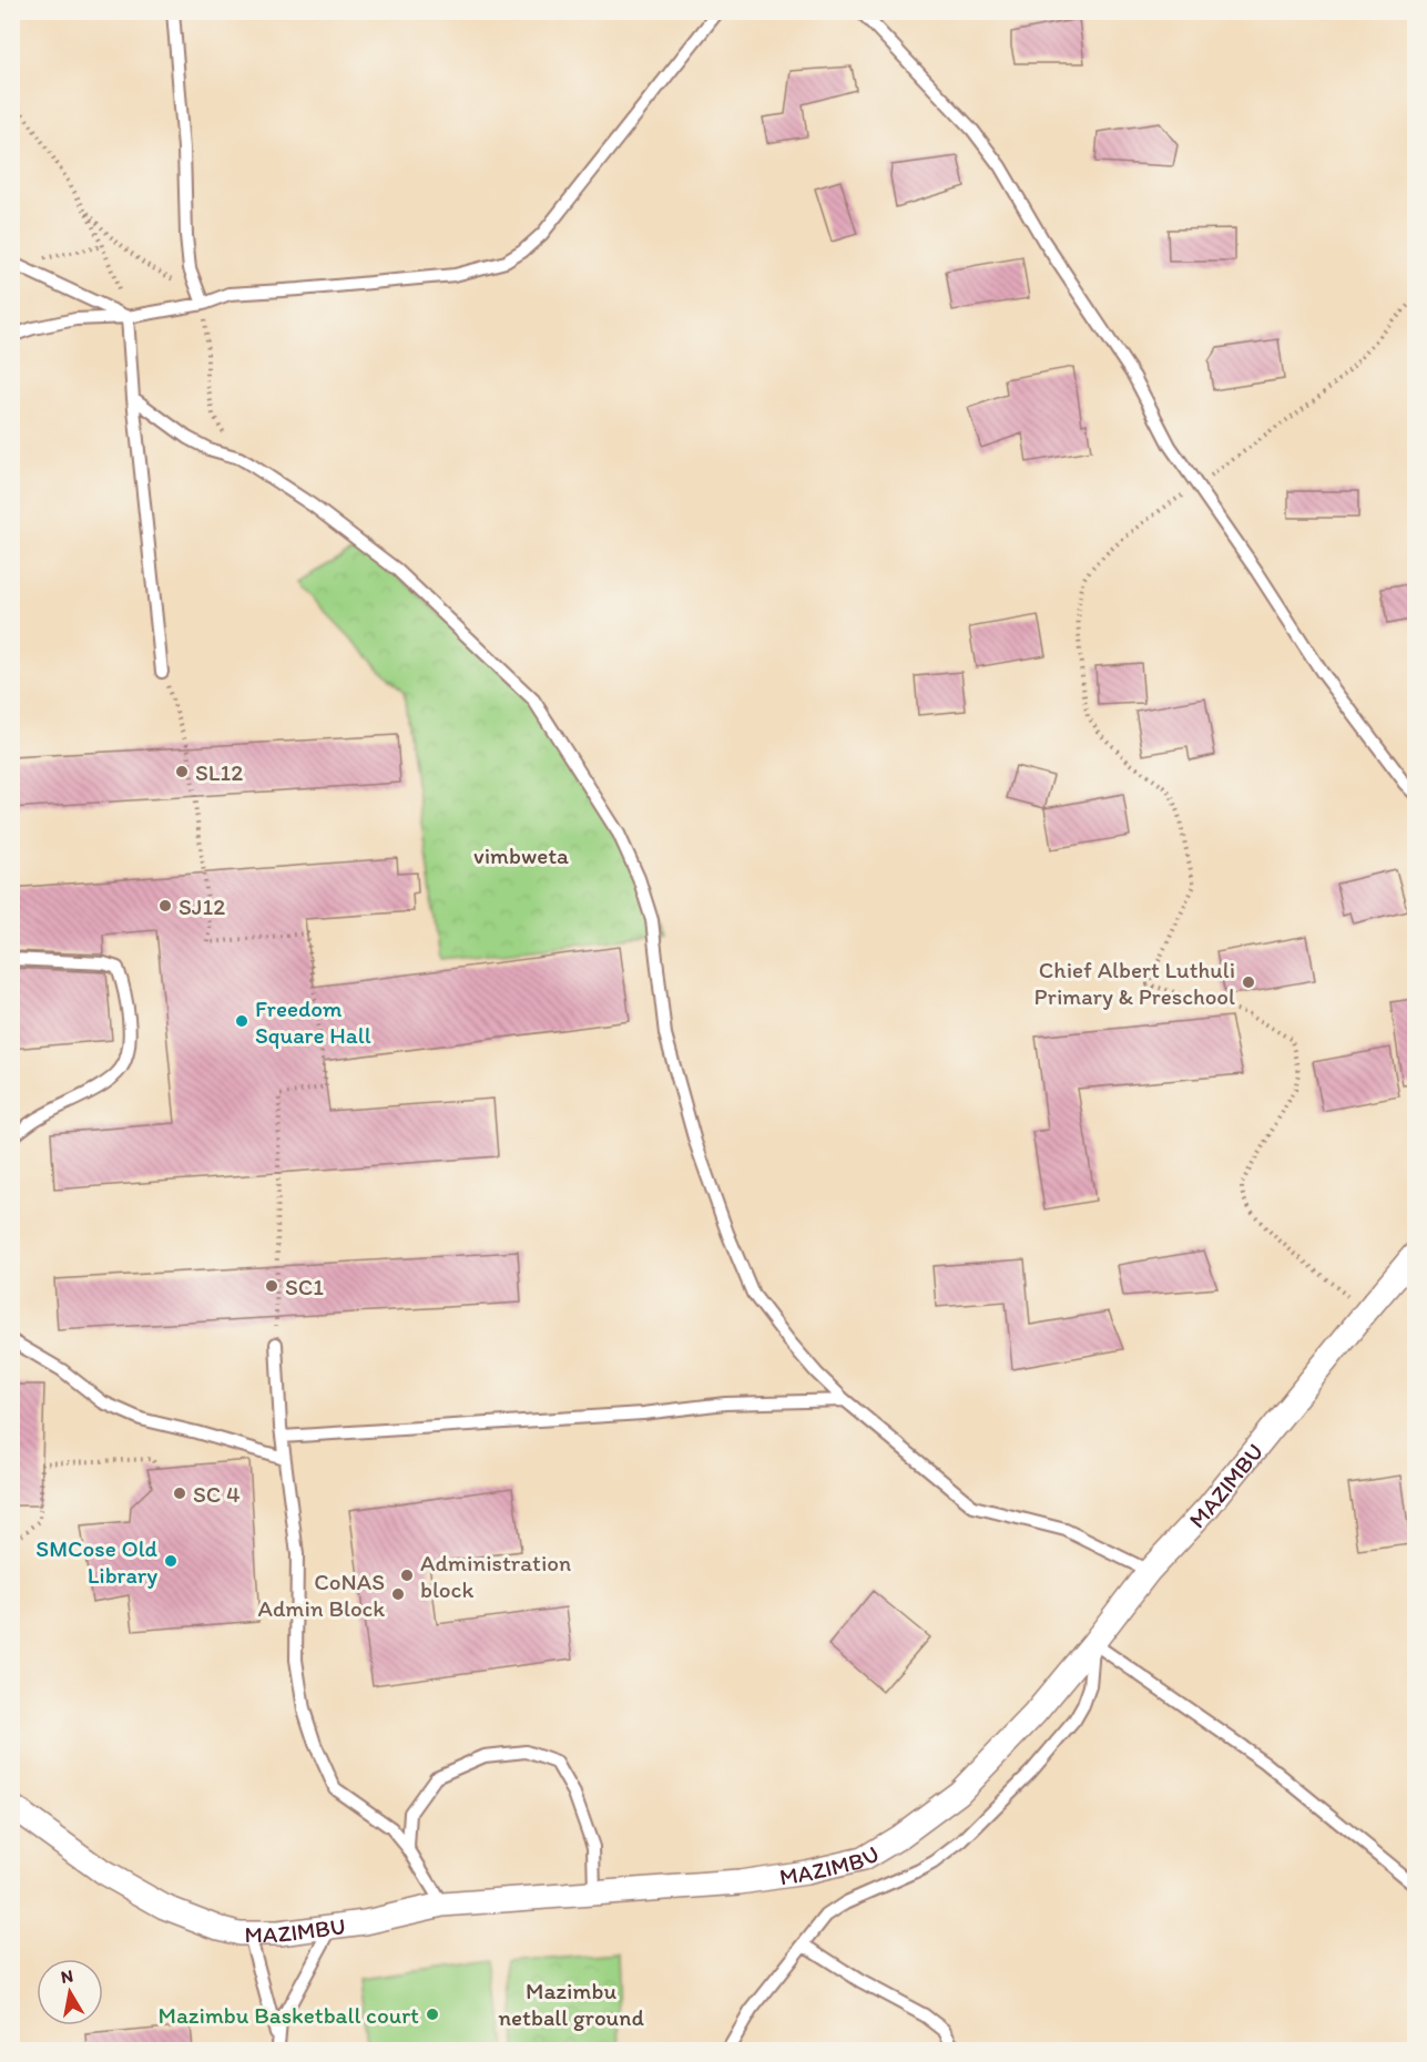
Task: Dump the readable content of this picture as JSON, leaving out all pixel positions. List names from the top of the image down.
{
  "streets": {
    "street": ["MAZIMBU"]
  },
  "parks": ["vimbweta", "Mazimbu netball ground"],
  "places": [
    "SL12",
    "SJ12",
    "Chief Albert Luthuli Primary & Preschool",
    "Freedom Square Hall",
    "SC1",
    "SC 4",
    "SMCose Old Library",
    "Administration block",
    "CoNAS Admin Block",
    "Mazimbu Basketball court"
  ],
  "north": "top"
}
